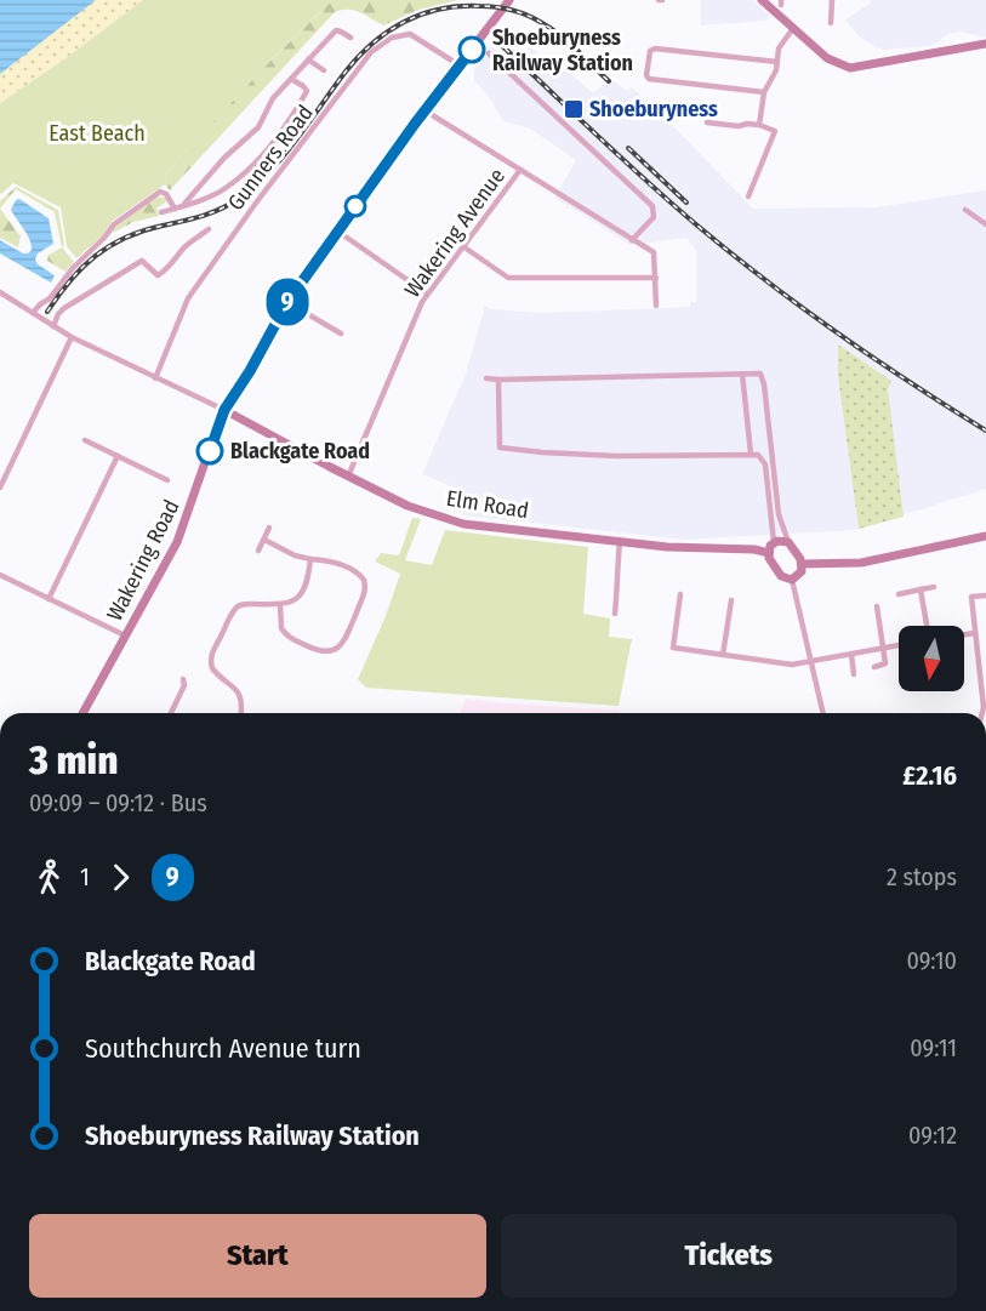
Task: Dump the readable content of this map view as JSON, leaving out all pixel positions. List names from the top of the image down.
{
  "streets": {
    "street": [
      "Gunners Road",
      "Wakering Avenue",
      "Elm Road",
      "Wakering Road"
    ]
  },
  "crossings": [
    ["Gunners Road", "Wakering Road"],
    ["Wakering Avenue", "Elm Road"],
    ["Elm Road", "Wakering Road"]
  ],
  "parks": ["East Beach"],
  "places": {
    "other": ["Shoeburyness Railway Station", "Blackgate Road"],
    "transit": ["Shoeburyness"]
  },
  "lines": ["bus line 9"],
  "north": "bottom",
  "page": {
    "on_map": "9",
    "heading": ["3 min", "09:09 – 09:12 · Bus", "£2.16"],
    "legs": ["1", "9", "2 stops"],
    "list": [
      {
        "name": "Blackgate Road",
        "value": "09:10"
      },
      {
        "name": "Southchurch Avenue turn",
        "value": "09:11"
      },
      {
        "name": "Shoeburyness Railway Station",
        "value": "09:12"
      }
    ],
    "buttons": ["Start", "Tickets"]
  }
}
